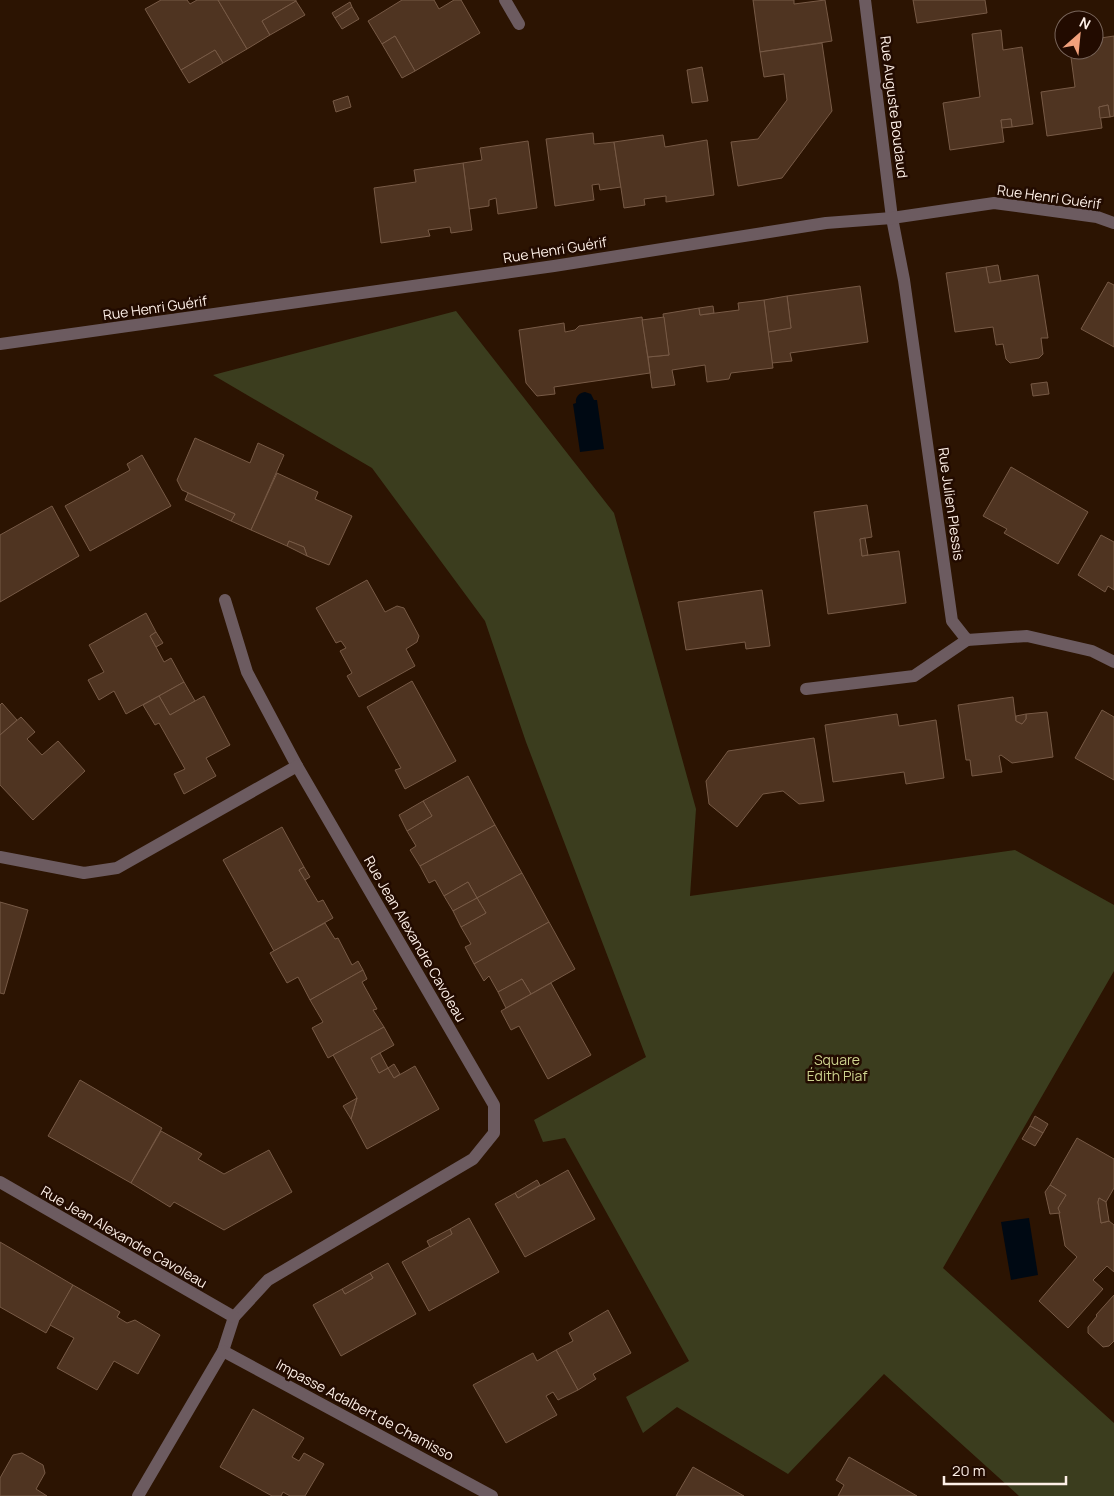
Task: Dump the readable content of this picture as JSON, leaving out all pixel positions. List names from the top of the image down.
{
  "streets": {
    "street": [
      "Rue Auguste Boudaud",
      "Rue Henri Guérif",
      "Rue Julien Plessis",
      "Rue Jean Alexandre Cavoleau",
      "Impasse Adalbert de Chamisso"
    ]
  },
  "crossings": [
    ["Rue Auguste Boudaud", "Rue Henri Guérif"],
    ["Rue Auguste Boudaud", "Rue Julien Plessis"],
    ["Rue Henri Guérif", "Rue Julien Plessis"],
    ["Rue Jean Alexandre Cavoleau", "Impasse Adalbert de Chamisso"]
  ],
  "parks": ["Square Édith Piaf"],
  "scale_bar": "20 m",
  "north": "top right"
}
